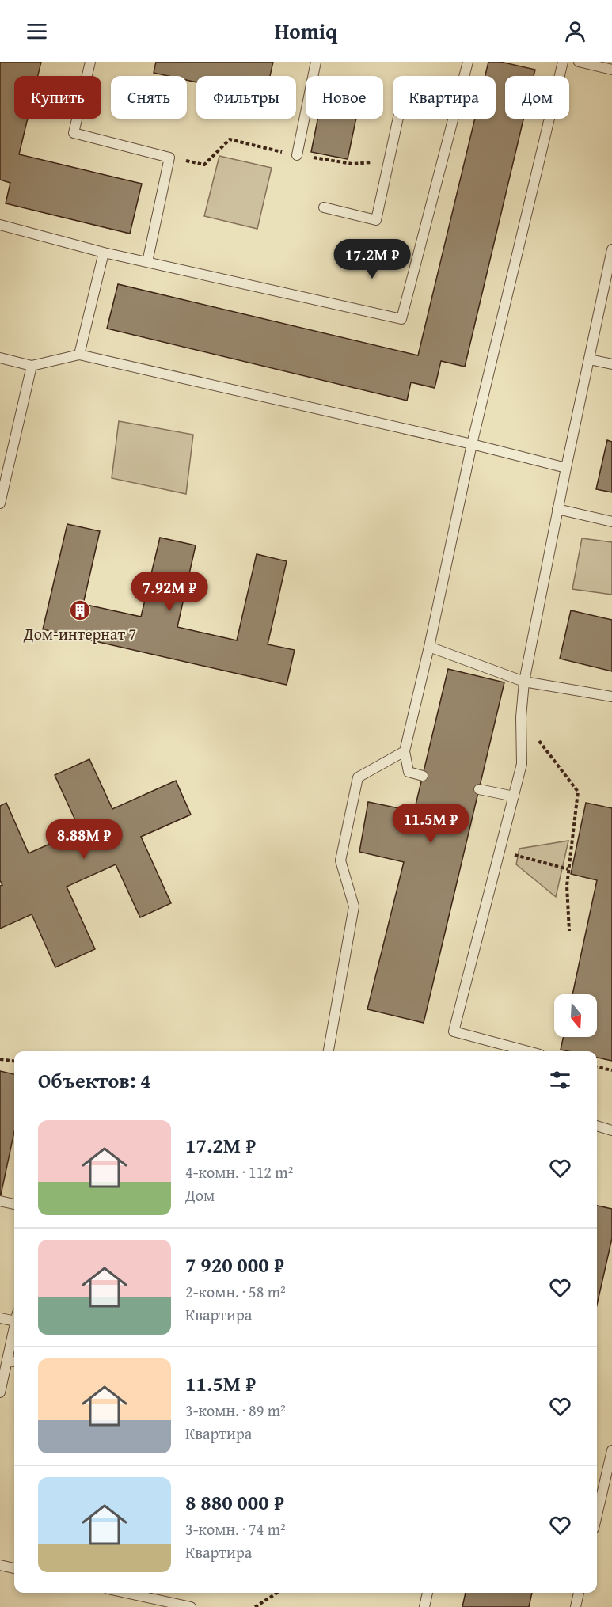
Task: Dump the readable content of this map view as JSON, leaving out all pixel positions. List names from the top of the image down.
{
  "places": {
    "building": ["Дом-интернат 7"]
  },
  "north": "bottom",
  "page": {
    "header": "Homiq",
    "chip": [
      "Купить",
      "Снять",
      "Фильтры",
      "Новое",
      "Квартира",
      "Дом"
    ],
    "price": [
      "17.2M ₽",
      "7.92M ₽",
      "11.5M ₽",
      "8.88M ₽"
    ],
    "heading": "Объектов: 4",
    "list": [
      {
        "name": "17.2M ₽",
        "note": "4-комн. · 112 m² · Дом"
      },
      {
        "name": "7 920 000 ₽",
        "note": "2-комн. · 58 m² · Квартира"
      },
      {
        "name": "11.5M ₽",
        "note": "3-комн. · 89 m² · Квартира"
      },
      {
        "name": "8 880 000 ₽",
        "note": "3-комн. · 74 m² · Квартира"
      }
    ]
  }
}
